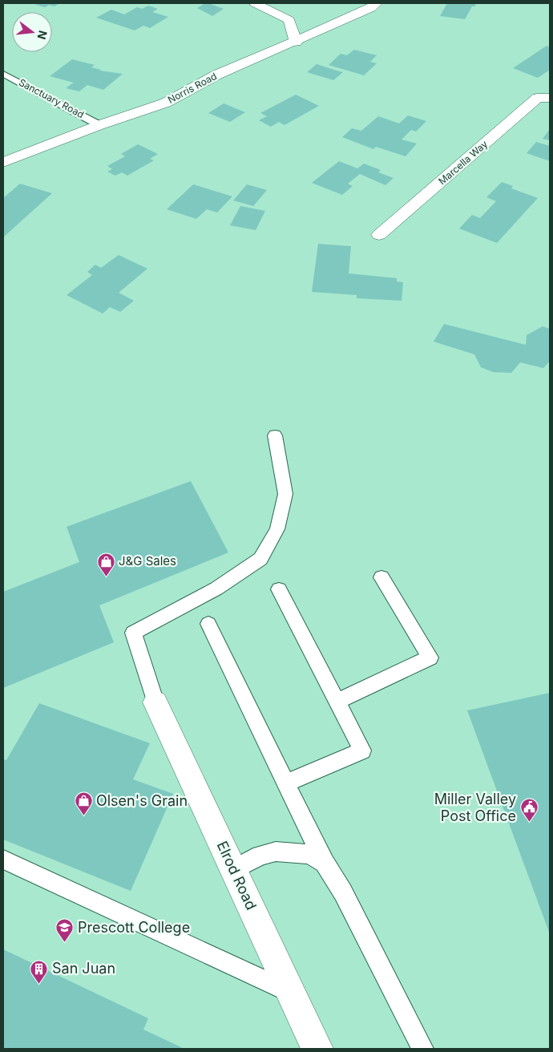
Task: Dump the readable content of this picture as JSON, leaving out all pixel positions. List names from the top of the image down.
{
  "streets": {
    "street": ["Norris Road", "Marcella Way", "Elrod Road"],
    "lane": ["Sanctuary Road"]
  },
  "crossings": [
    ["Norris Road", "Sanctuary Road"]
  ],
  "places": {
    "shop": ["J&G Sales", "Olsen's Grain"],
    "public building": ["Miller Valley Post Office"],
    "school or university": ["Prescott College"],
    "building": ["San Juan"]
  },
  "north": "right"
}
